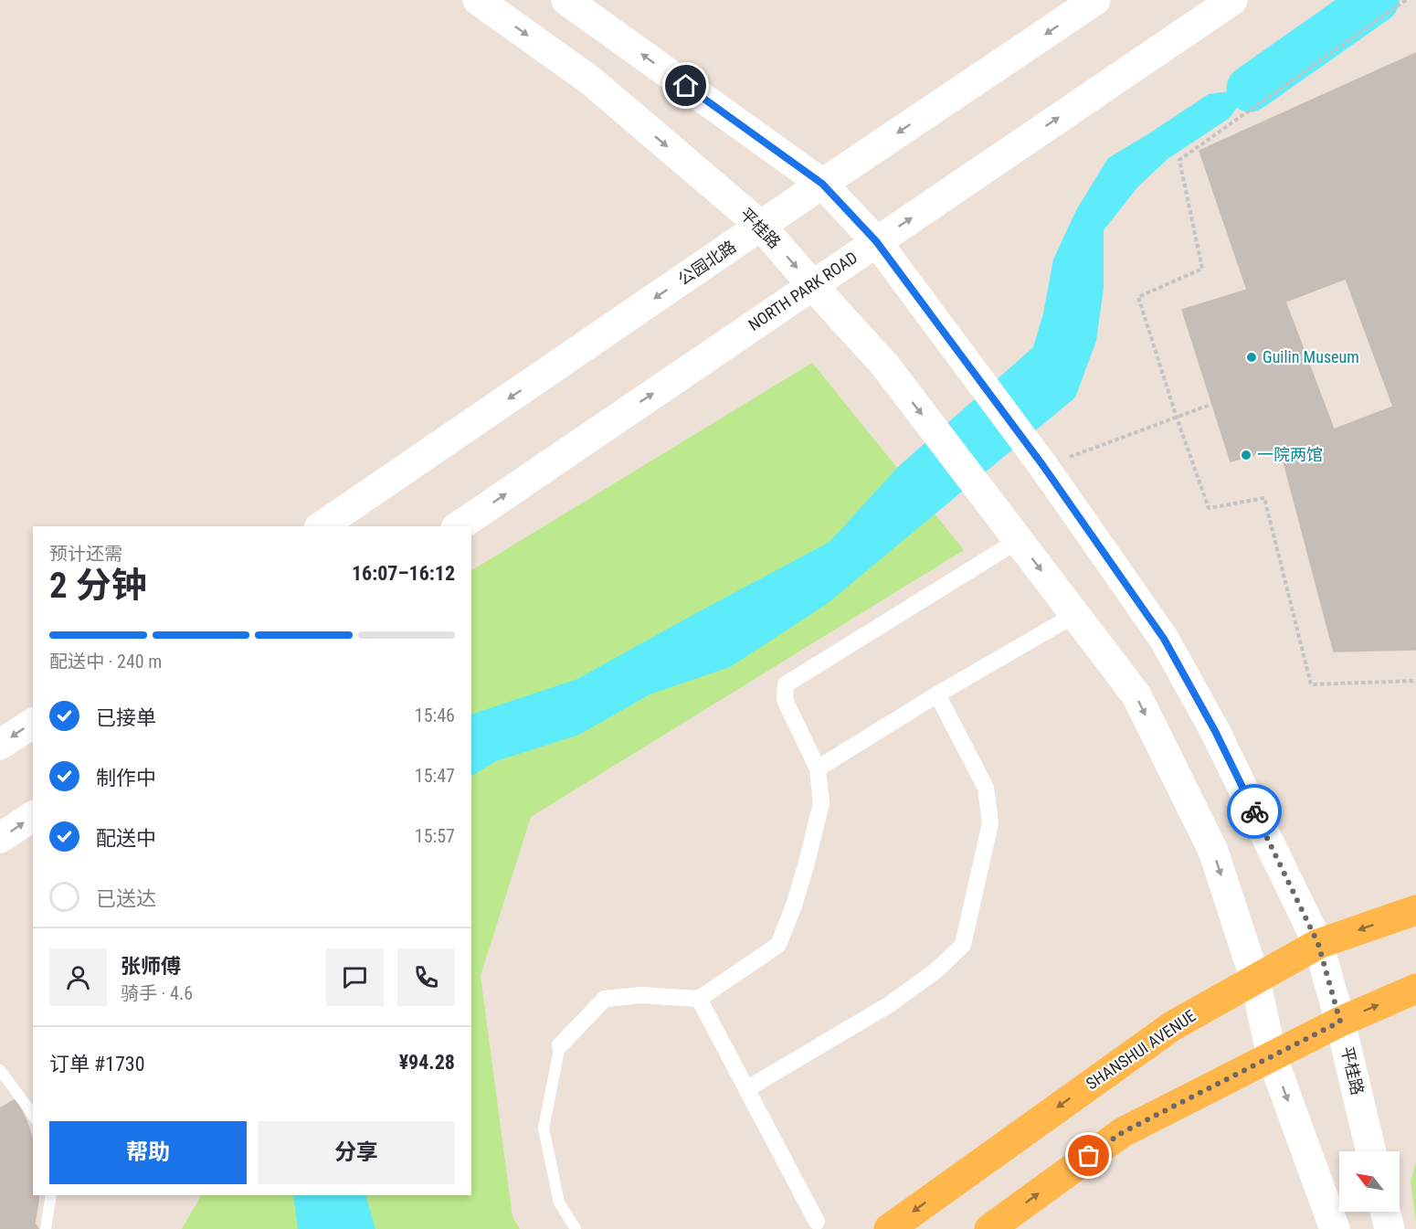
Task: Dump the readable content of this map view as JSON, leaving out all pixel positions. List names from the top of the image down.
{
  "streets": {
    "main road": [
      "平桂路",
      "公园北路",
      "NORTH PARK ROAD",
      "SHANSHUI AVENUE"
    ]
  },
  "crossings": [
    ["平桂路", "公园北路"],
    ["平桂路", "NORTH PARK ROAD"],
    ["平桂路", "SHANSHUI AVENUE"]
  ],
  "one_way": ["公园北路", "NORTH PARK ROAD"],
  "places": ["Guilin Museum", "一院两馆"],
  "north": "top left",
  "page": {
    "heading": ["2 分钟", "预计还需", "16:07–16:12"],
    "panel": [
      "张师傅",
      "骑手 · 4.6",
      "订单 #1730",
      "¥94.28"
    ],
    "bar": "配送中 · 240 m",
    "list": [
      ["已接单", "15:46"],
      ["制作中", "15:47"],
      ["配送中", "15:57"],
      "已送达"
    ],
    "buttons": ["帮助", "分享"]
  }
}
